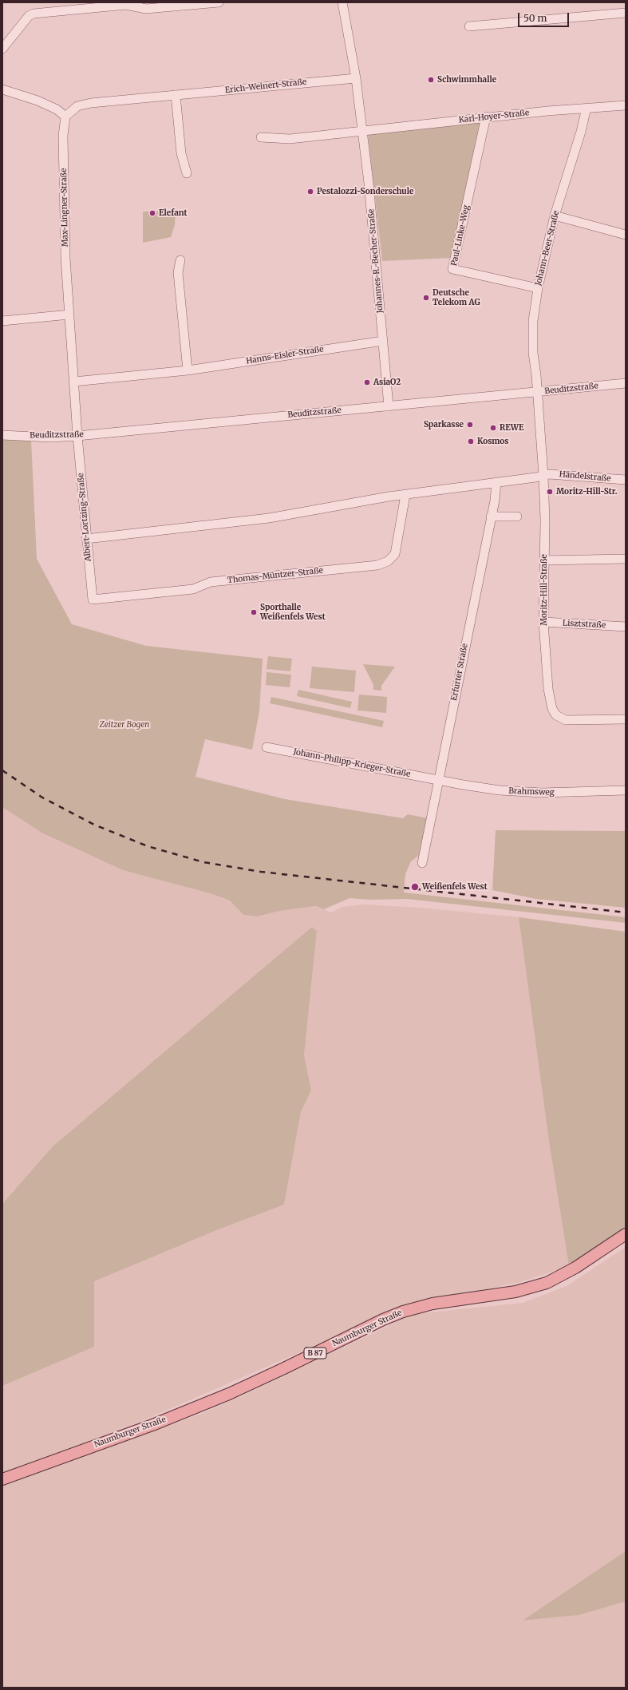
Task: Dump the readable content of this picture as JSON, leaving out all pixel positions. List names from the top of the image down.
{
  "streets": {
    "main road": ["Naumburger Straße", "B 87"],
    "street": [
      "Erich-Weinert-Straße",
      "Karl-Hoyer-Straße",
      "Max-Lingner-Straße",
      "Paul-Linke-Weg",
      "Johann-Beer-Straße",
      "Johannes-R.-Becher-Straße",
      "Hanns-Eisler-Straße",
      "Beuditzstraße",
      "Händelstraße",
      "Albert-Lortzing-Straße",
      "Thomas-Müntzer-Straße",
      "Moritz-Hill-Straße",
      "Lisztstraße",
      "Erfurter Straße",
      "Johann-Philipp-Krieger-Straße",
      "Brahmsweg"
    ]
  },
  "crossings": [
    ["Erich-Weinert-Straße", "Max-Lingner-Straße"],
    ["Erich-Weinert-Straße", "Johannes-R.-Becher-Straße"],
    ["Karl-Hoyer-Straße", "Paul-Linke-Weg"],
    ["Karl-Hoyer-Straße", "Johann-Beer-Straße"],
    ["Karl-Hoyer-Straße", "Johannes-R.-Becher-Straße"],
    ["Max-Lingner-Straße", "Hanns-Eisler-Straße"],
    ["Max-Lingner-Straße", "Beuditzstraße"],
    ["Max-Lingner-Straße", "Albert-Lortzing-Straße"],
    ["Paul-Linke-Weg", "Johann-Beer-Straße"],
    ["Johann-Beer-Straße", "Beuditzstraße"],
    ["Johann-Beer-Straße", "Moritz-Hill-Straße"],
    ["Johannes-R.-Becher-Straße", "Hanns-Eisler-Straße"],
    ["Johannes-R.-Becher-Straße", "Beuditzstraße"],
    ["Beuditzstraße", "Albert-Lortzing-Straße"],
    ["Beuditzstraße", "Moritz-Hill-Straße"],
    ["Händelstraße", "Moritz-Hill-Straße"],
    ["Albert-Lortzing-Straße", "Thomas-Müntzer-Straße"],
    ["Moritz-Hill-Straße", "Lisztstraße"],
    ["Erfurter Straße", "Johann-Philipp-Krieger-Straße"],
    ["Erfurter Straße", "Brahmsweg"],
    ["Johann-Philipp-Krieger-Straße", "Brahmsweg"]
  ],
  "parks": ["Zeitzer Bogen"],
  "places": [
    "Schwimmhalle",
    "Pestalozzi-Sonderschule",
    "Elefant",
    "Deutsche Telekom AG",
    "AsiaO2",
    "Sparkasse",
    "REWE",
    "Kosmos",
    "Moritz-Hill-Str.",
    "Sporthalle Weißenfels West",
    "Weißenfels West"
  ],
  "scale_bar": "50 m"
}
